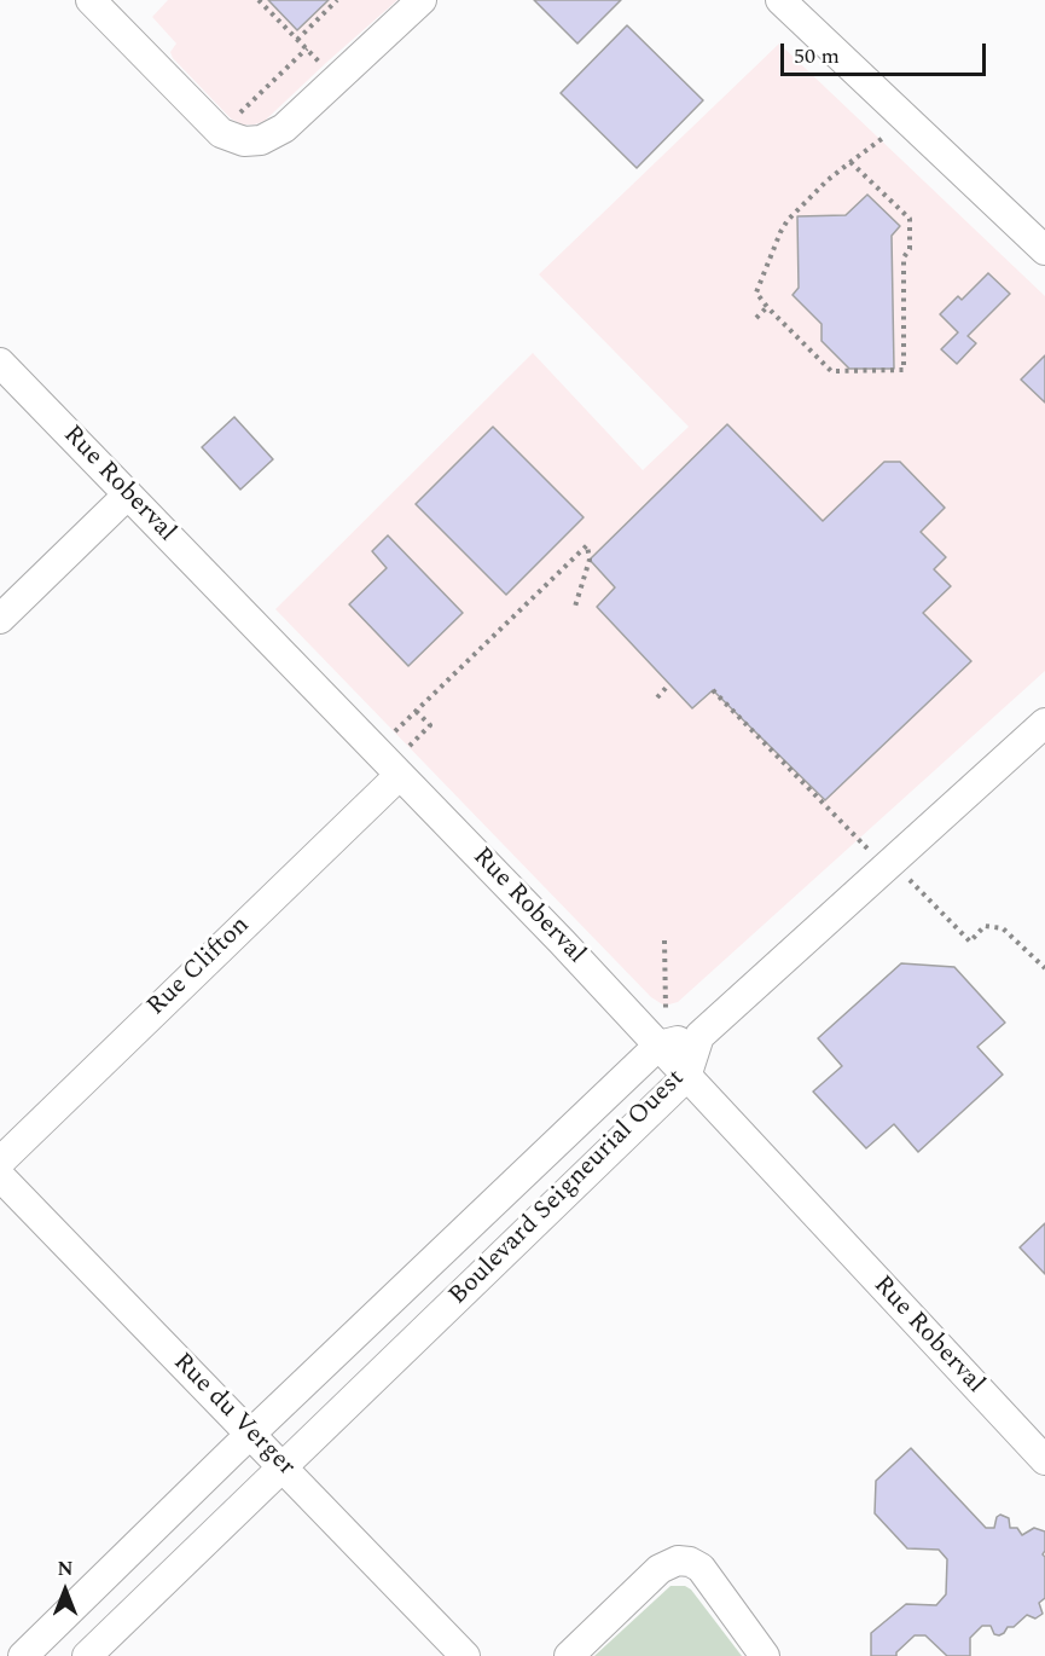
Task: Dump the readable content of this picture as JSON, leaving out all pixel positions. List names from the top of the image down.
{
  "streets": {
    "street": [
      "Rue Roberval",
      "Rue Clifton",
      "Boulevard Seigneurial Ouest",
      "Rue du Verger"
    ]
  },
  "crossings": [
    ["Rue Roberval", "Rue Clifton"],
    ["Rue Roberval", "Boulevard Seigneurial Ouest"],
    ["Boulevard Seigneurial Ouest", "Rue du Verger"]
  ],
  "scale_bar": "50 m",
  "north": "top"
}
